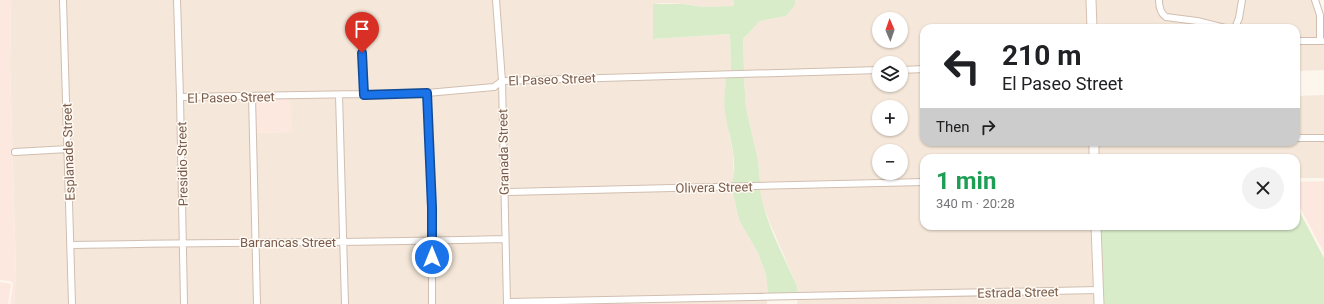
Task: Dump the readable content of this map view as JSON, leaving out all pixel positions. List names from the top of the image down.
{
  "streets": {
    "street": [
      "El Paseo Street",
      "Esplanade Street",
      "Granada Street",
      "Presidio Street",
      "Olivera Street",
      "Barrancas Street",
      "Estrada Street"
    ]
  },
  "crossings": [
    ["El Paseo Street", "Granada Street"],
    ["El Paseo Street", "Presidio Street"],
    ["Esplanade Street", "Barrancas Street"],
    ["Granada Street", "Olivera Street"],
    ["Granada Street", "Barrancas Street"],
    ["Granada Street", "Estrada Street"],
    ["Presidio Street", "Barrancas Street"]
  ],
  "north": "top",
  "page": {
    "map_buttons": ["+", "−"],
    "turn": ["210 m", "El Paseo Street"],
    "then": "Then",
    "heading": ["1 min", "340 m · 20:28"]
  }
}
